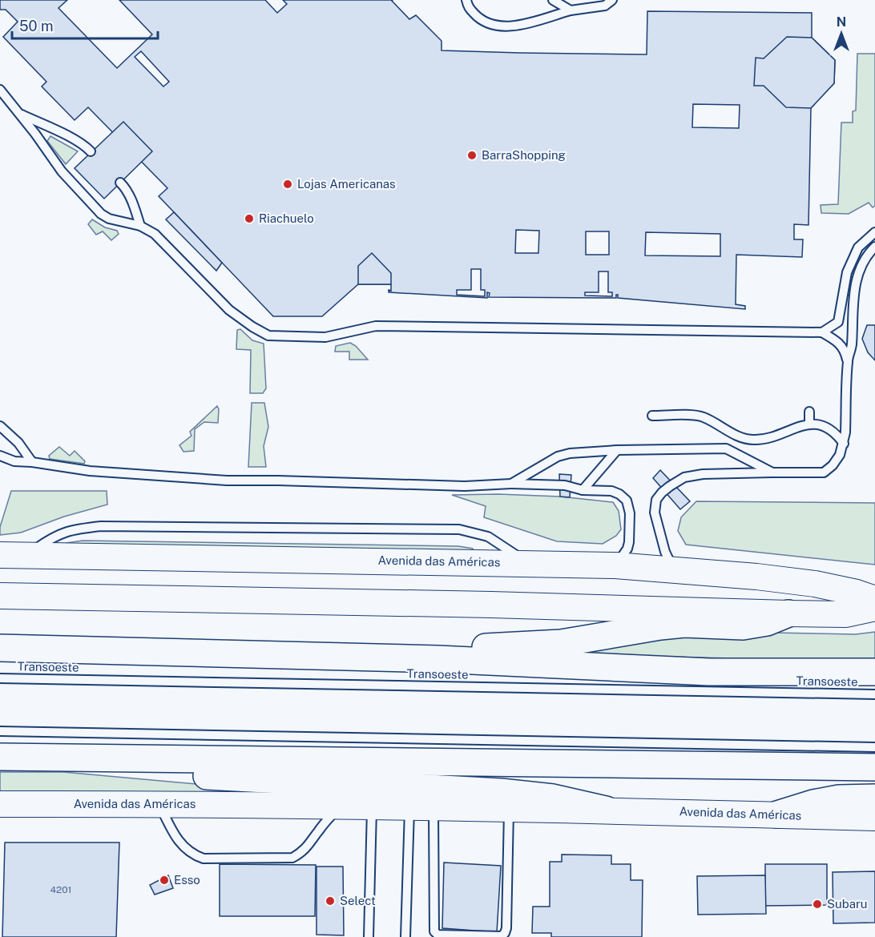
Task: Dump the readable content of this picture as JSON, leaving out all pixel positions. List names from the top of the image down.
{
  "streets": {
    "main road": ["Avenida das Américas"],
    "lane": ["Transoeste"]
  },
  "places": [
    "BarraShopping",
    "Lojas Americanas",
    "Riachuelo",
    "Esso",
    "Select",
    "Subaru"
  ],
  "house_numbers": ["4201"],
  "scale_bar": "50 m",
  "north": "top"
}
